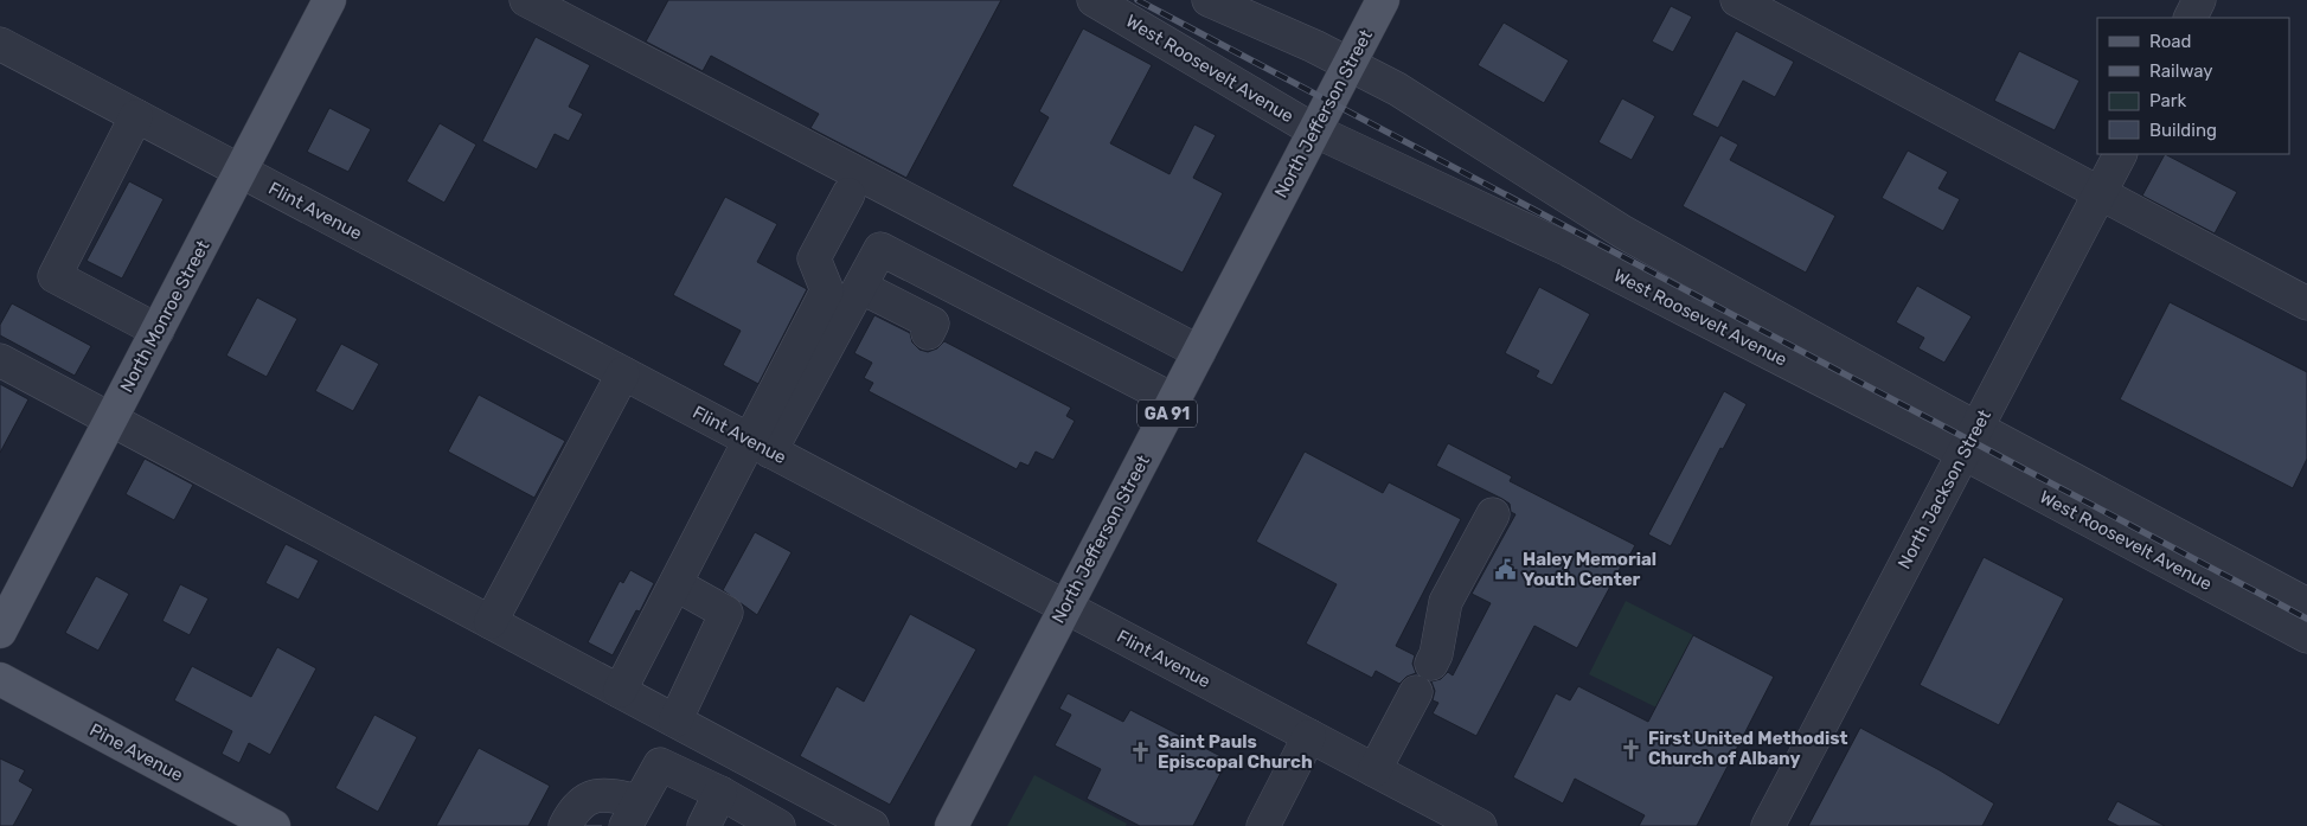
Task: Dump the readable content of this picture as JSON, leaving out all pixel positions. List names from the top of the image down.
{
  "streets": {
    "main road": [
      "North Jefferson Street",
      "North Monroe Street",
      "GA 91",
      "Pine Avenue"
    ],
    "street": ["West Roosevelt Avenue", "Flint Avenue", "North Jackson Street"]
  },
  "crossings": [
    ["West Roosevelt Avenue", "North Jefferson Street"],
    ["West Roosevelt Avenue", "North Jackson Street"],
    ["North Jefferson Street", "Flint Avenue"],
    ["Flint Avenue", "North Monroe Street"]
  ],
  "places": {
    "public building": ["Haley Memorial Youth Center"],
    "church": ["First United Methodist Church of Albany", "Saint Pauls Episcopal Church"]
  },
  "legend": [
    "Road",
    "Railway",
    "Park",
    "Building"
  ]
}
